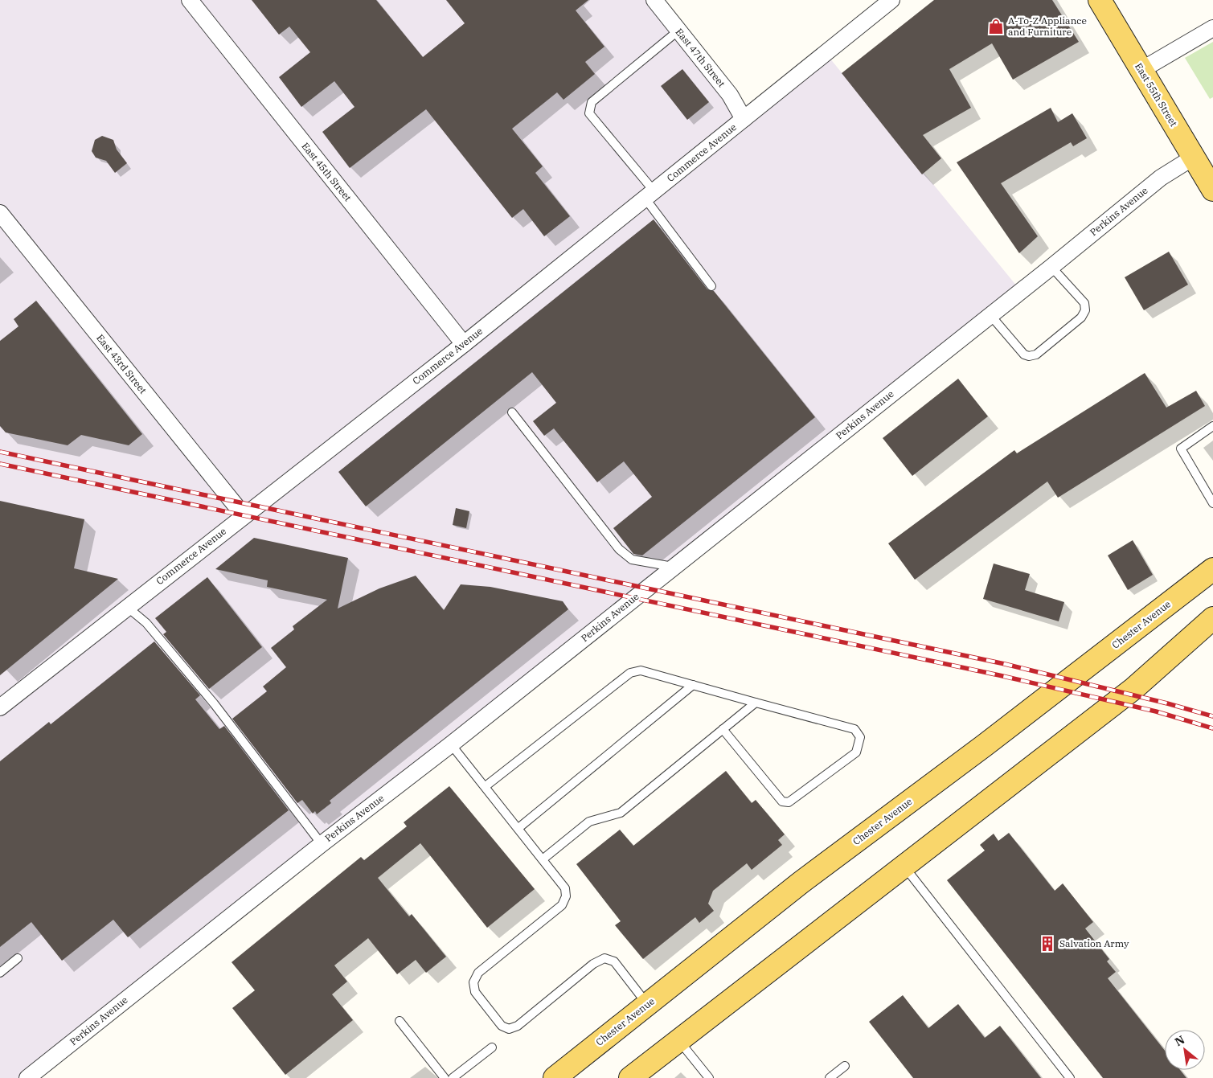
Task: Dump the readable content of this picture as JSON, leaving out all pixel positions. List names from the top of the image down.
{
  "streets": {
    "main road": ["East 55th Street", "Chester Avenue"],
    "street": [
      "East 47th Street",
      "Commerce Avenue",
      "East 45th Street",
      "Perkins Avenue",
      "East 43rd Street"
    ]
  },
  "crossings": [
    ["East 47th Street", "Commerce Avenue"],
    ["East 55th Street", "Perkins Avenue"],
    ["Commerce Avenue", "East 45th Street"],
    ["Commerce Avenue", "East 43rd Street"]
  ],
  "places": {
    "shop": ["A-To-Z Appliance and Furniture"],
    "building": ["Salvation Army"]
  },
  "north": "top left"
}
